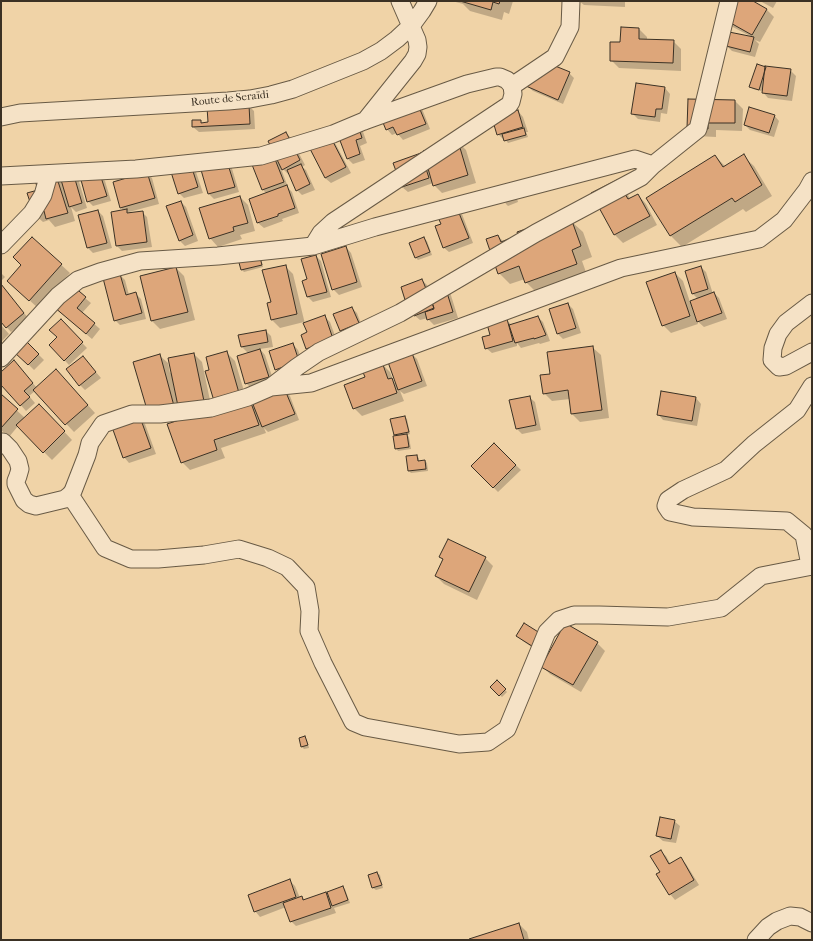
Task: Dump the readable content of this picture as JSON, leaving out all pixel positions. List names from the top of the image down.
{
  "streets": {
    "street": ["Route de Seraïdi"]
  }
}
